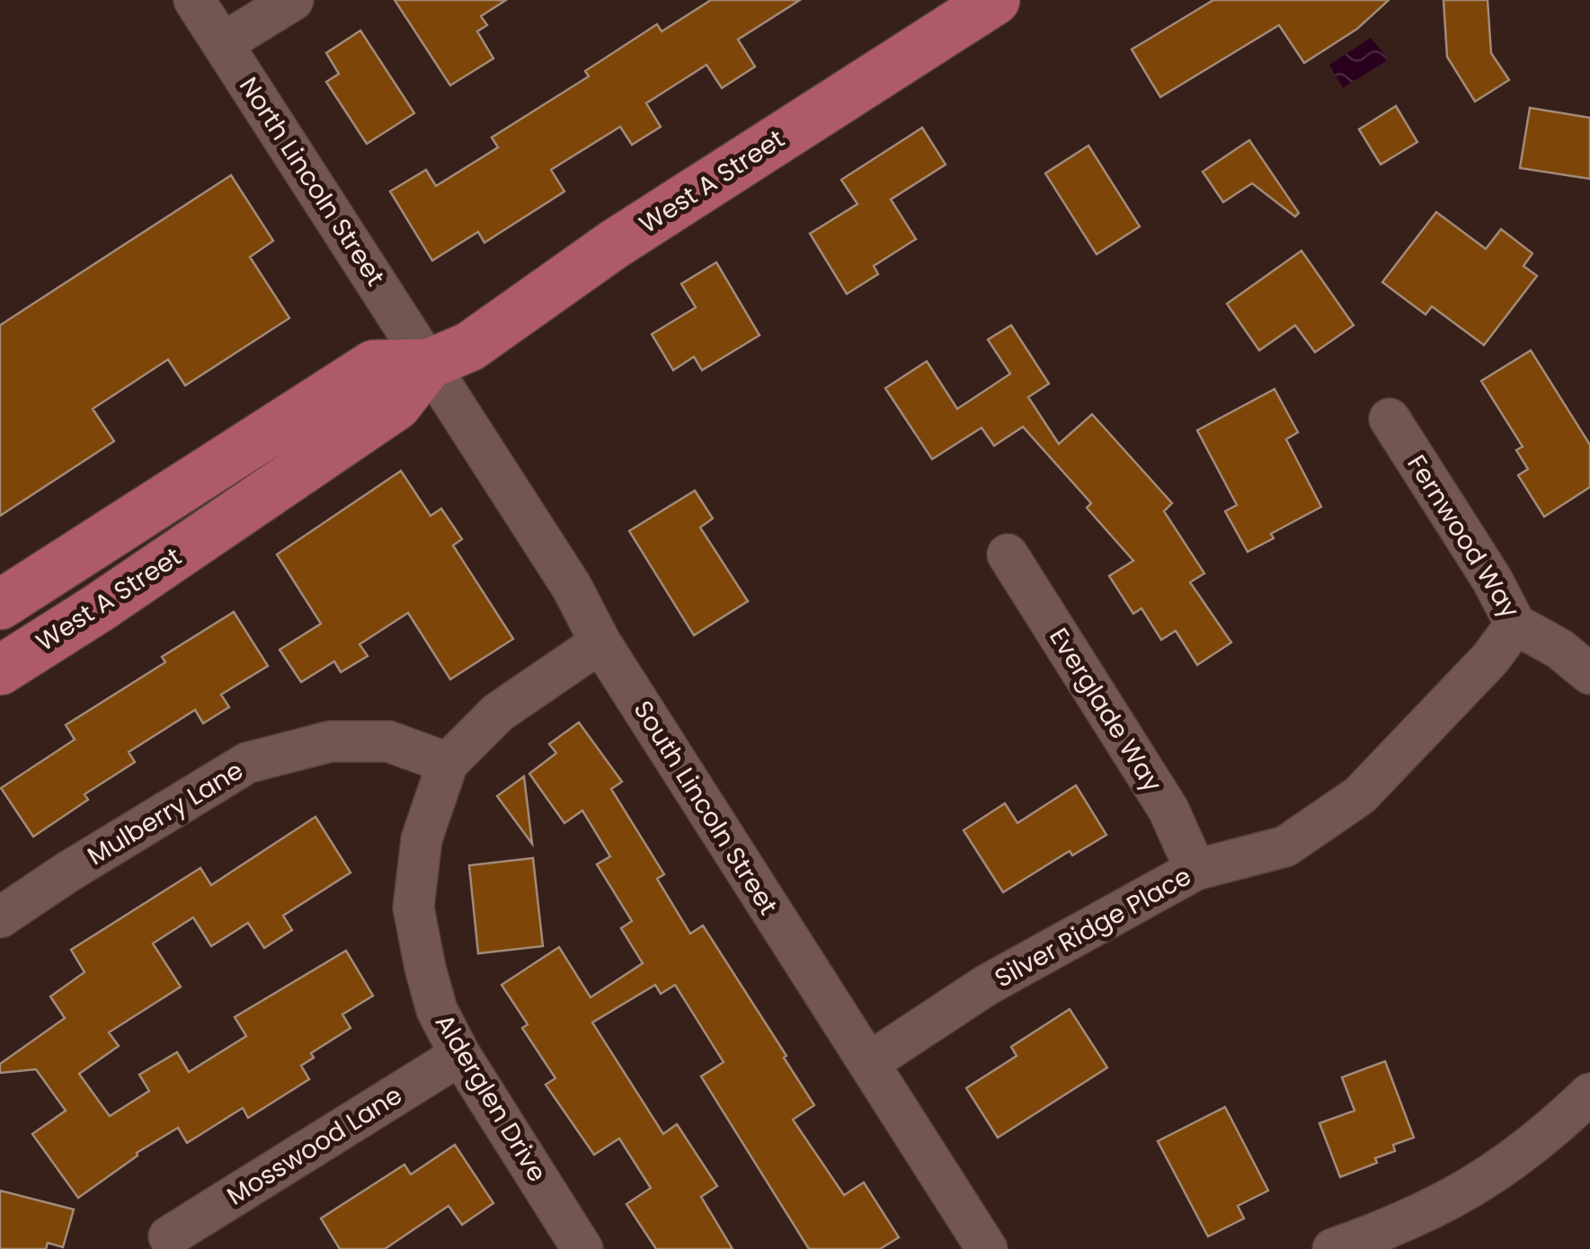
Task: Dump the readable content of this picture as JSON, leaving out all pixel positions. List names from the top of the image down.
{
  "streets": {
    "main road": ["West A Street"],
    "street": [
      "North Lincoln Street",
      "Fernwood Way",
      "Everglade Way",
      "South Lincoln Street",
      "Mulberry Lane",
      "Silver Ridge Place",
      "Alderglen Drive",
      "Mosswood Lane"
    ]
  },
  "crossings": [
    ["North Lincoln Street", "West A Street"],
    ["North Lincoln Street", "South Lincoln Street"],
    ["West A Street", "South Lincoln Street"],
    ["Fernwood Way", "Silver Ridge Place"],
    ["Everglade Way", "Silver Ridge Place"],
    ["South Lincoln Street", "Silver Ridge Place"],
    ["South Lincoln Street", "Alderglen Drive"],
    ["Mulberry Lane", "Alderglen Drive"],
    ["Alderglen Drive", "Mosswood Lane"]
  ]
}
